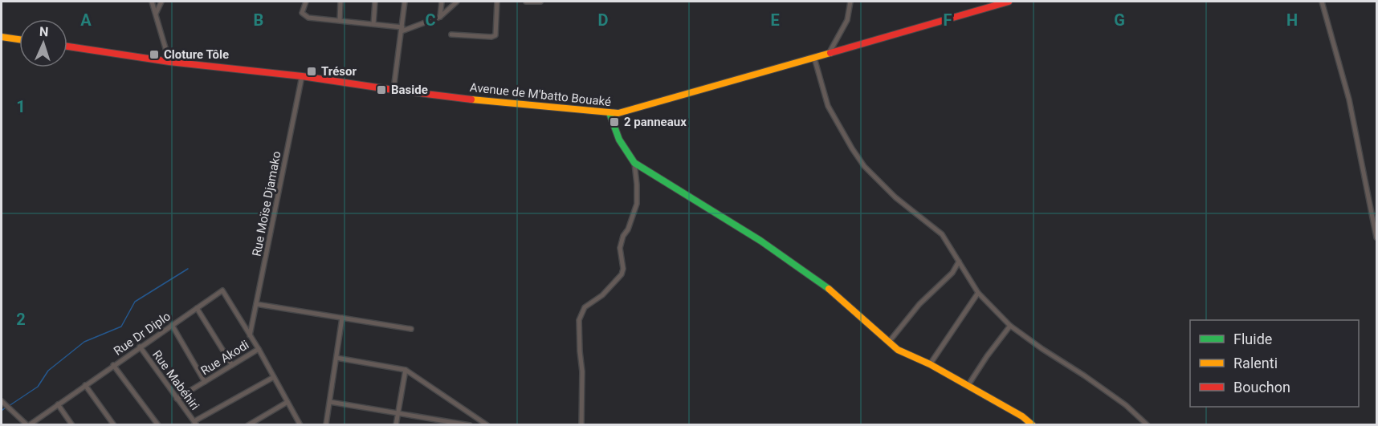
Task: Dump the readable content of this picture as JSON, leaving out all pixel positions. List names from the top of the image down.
{
  "streets": {
    "street": [
      "Avenue de M'batto Bouaké",
      "Rue Moïse Djamako",
      "Rue Dr Diplo",
      "Rue Akodi",
      "Rue Mabéhiri"
    ]
  },
  "crossings": [
    ["Avenue de M'batto Bouaké", "Rue Moïse Djamako"],
    ["Rue Moïse Djamako", "Rue Dr Diplo"],
    ["Rue Dr Diplo", "Rue Mabéhiri"],
    ["Rue Akodi", "Rue Mabéhiri"]
  ],
  "places": {
    "transit": [
      "Cloture Tôle",
      "Trésor",
      "Baside",
      "2 panneaux"
    ]
  },
  "legend": ["Fluide", "Ralenti", "Bouchon"],
  "north": "top",
  "grid": {
    "columns": [
      "A",
      "B",
      "C",
      "D",
      "E",
      "F",
      "G",
      "H"
    ],
    "rows": ["1", "2"]
  }
}
